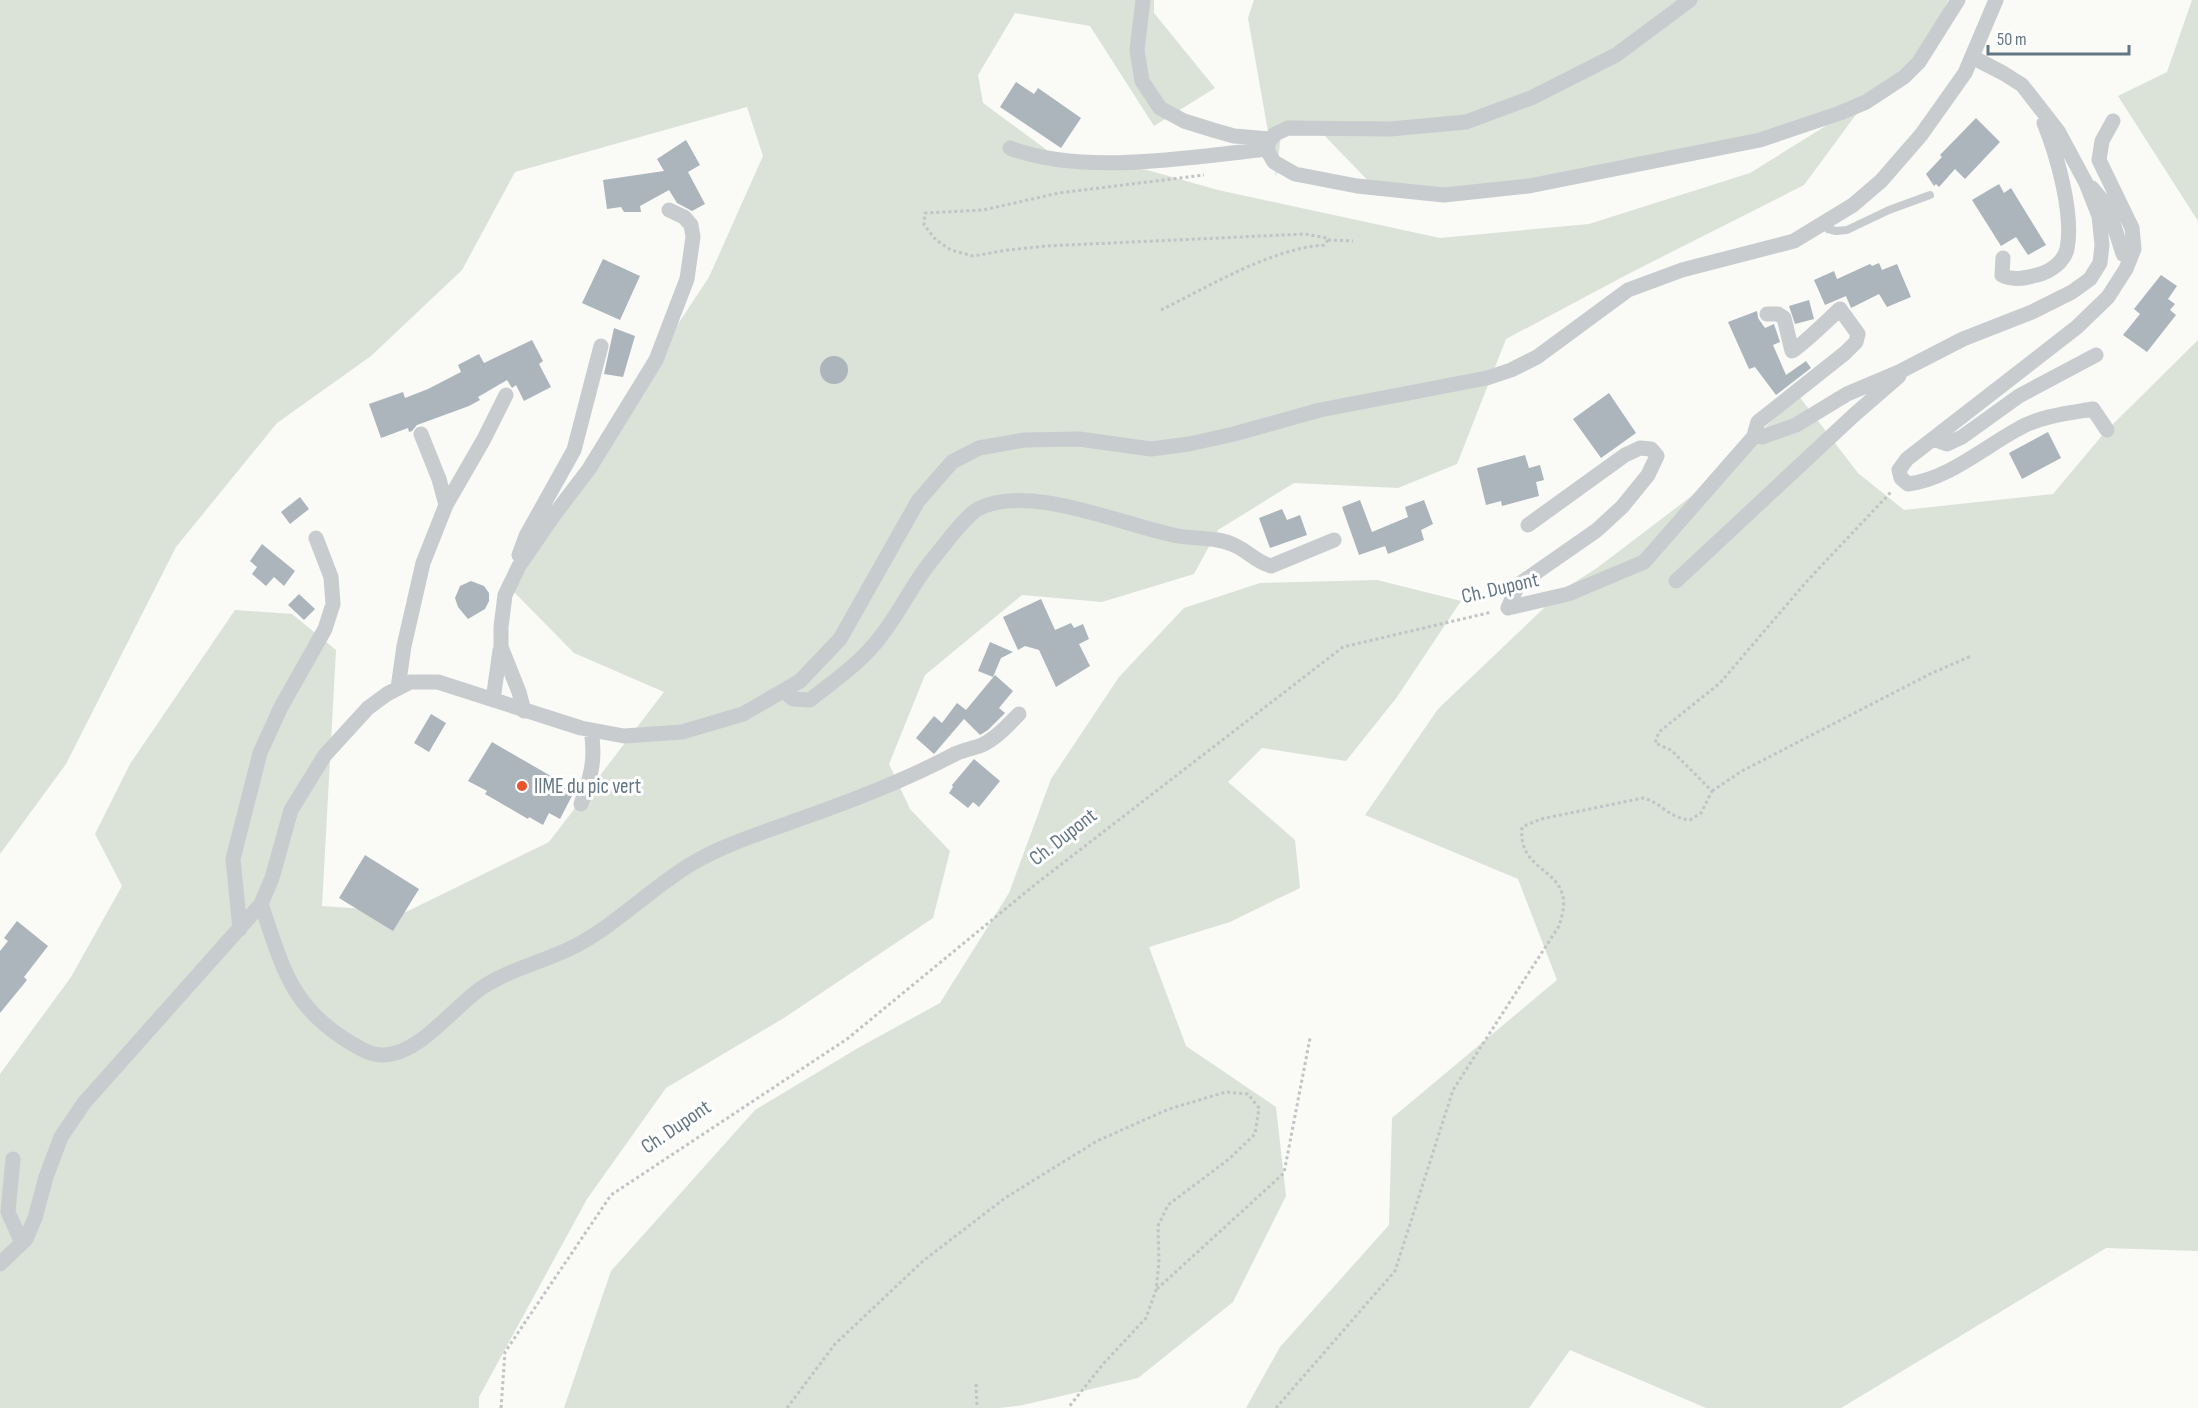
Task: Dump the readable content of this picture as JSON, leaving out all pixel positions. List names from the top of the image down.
{
  "streets": {
    "street": ["Ch. Dupont"]
  },
  "places": ["IIME du pic vert"],
  "scale_bar": "50 m"
}
